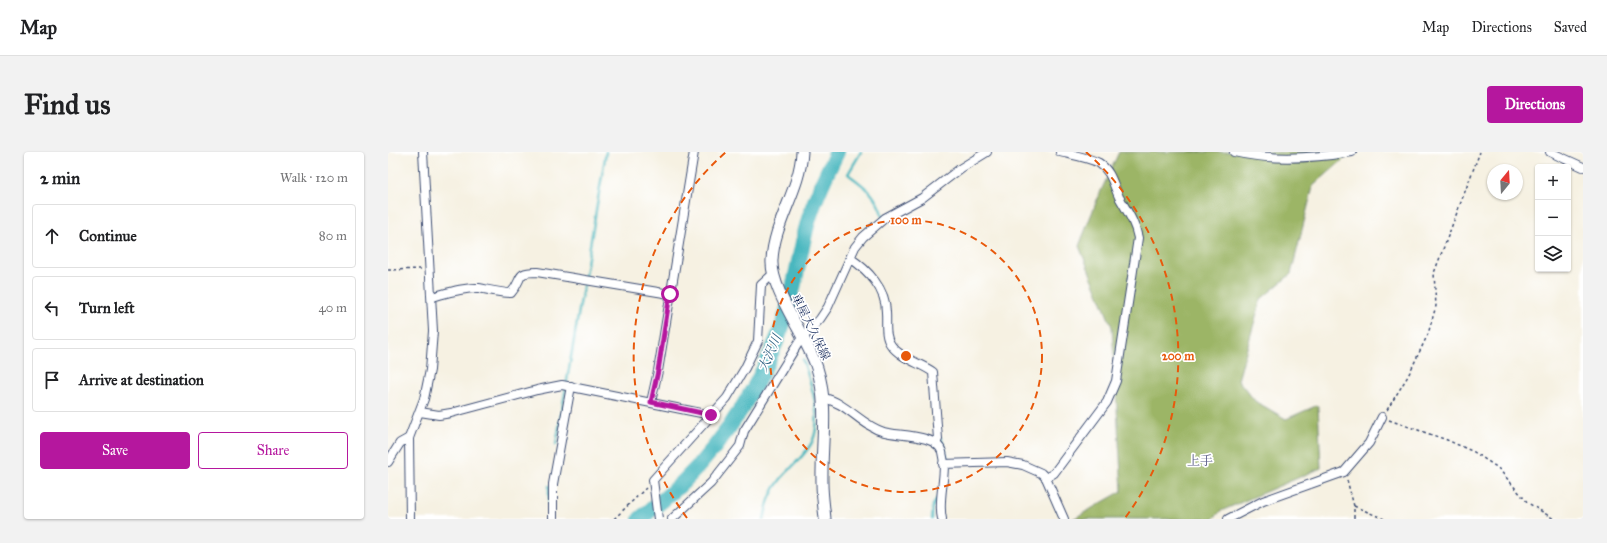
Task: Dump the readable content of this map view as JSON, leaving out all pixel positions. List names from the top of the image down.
{
  "streets": {
    "main road": ["車屋大久保線"]
  },
  "districts": ["上手"],
  "water": ["大沢川"],
  "north": "top",
  "page": {
    "header": "Map",
    "nav": ["Map", "Directions", "Saved"],
    "buttons": [
      "Directions",
      ["Save", "Share"]
    ],
    "title": "Find us",
    "heading": ["2 min", "Walk · 120 m"],
    "map_buttons": ["+", "−"],
    "list": [
      ["Continue", "80 m"],
      ["Turn left", "40 m"],
      "Arrive at destination"
    ]
  },
  "rings": ["100 m", "200 m"]
}
